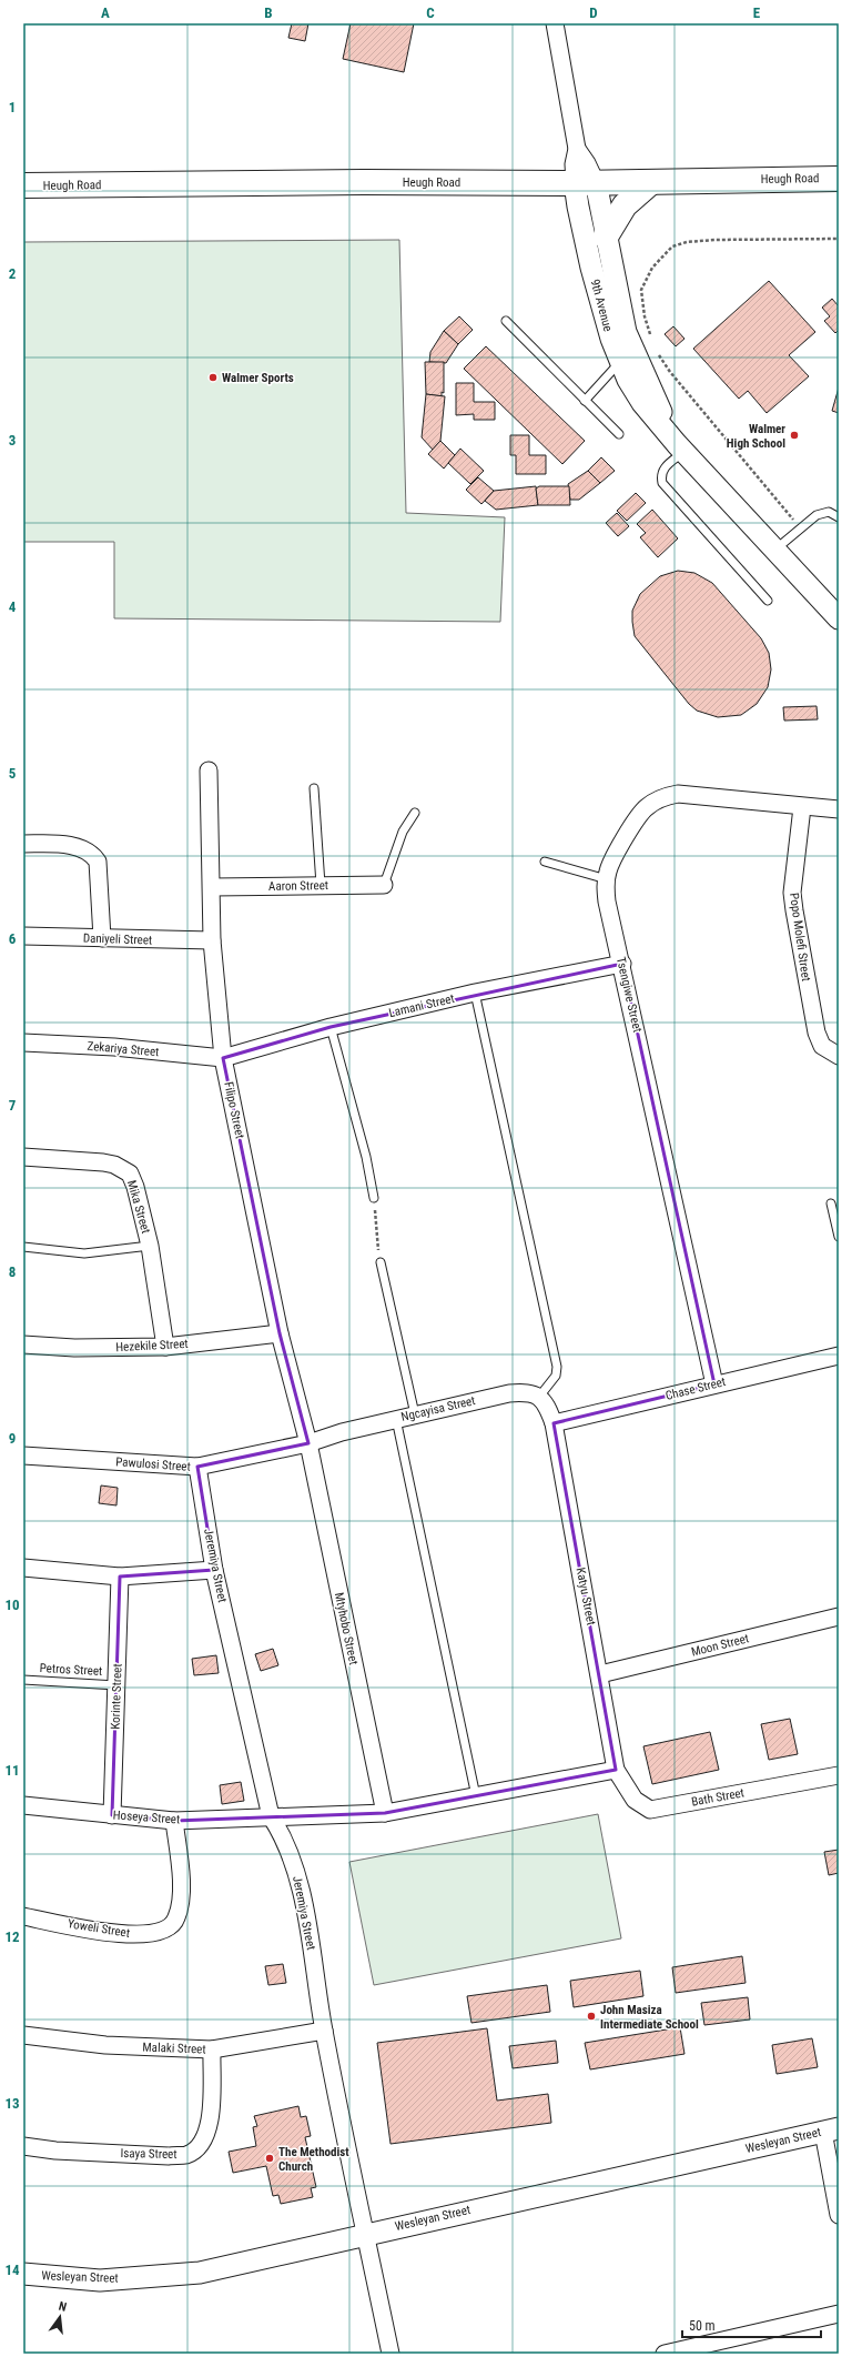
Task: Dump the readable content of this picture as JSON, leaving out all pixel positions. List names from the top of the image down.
{
  "streets": {
    "main road": ["Heugh Road"],
    "street": [
      "9th Avenue",
      "Aaron Street",
      "Popo Molefi Street",
      "Daniyeli Street",
      "Tsengiwe Street",
      "Lamani Street",
      "Zekariya Street",
      "Filipo Street",
      "Mika Street",
      "Hezekile Street",
      "Chase Street",
      "Ngcayisa Street",
      "Pawulosi Street",
      "Jeremiya Street",
      "Katyu Street",
      "Mtyhobo Street",
      "Moon Street",
      "Korinte Street",
      "Bath Street",
      "Hoseya Street",
      "Yoweli Street",
      "Malaki Street",
      "Wesleyan Street",
      "Isaya Street"
    ],
    "lane": ["Petros Street"]
  },
  "crossings": [
    ["Heugh Road", "9th Avenue"],
    ["Aaron Street", "Filipo Street"],
    ["Popo Molefi Street", "Tsengiwe Street"],
    ["Daniyeli Street", "Filipo Street"],
    ["Tsengiwe Street", "Lamani Street"],
    ["Tsengiwe Street", "Chase Street"],
    ["Lamani Street", "Zekariya Street"],
    ["Lamani Street", "Filipo Street"],
    ["Zekariya Street", "Filipo Street"],
    ["Filipo Street", "Hezekile Street"],
    ["Filipo Street", "Ngcayisa Street"],
    ["Filipo Street", "Pawulosi Street"],
    ["Filipo Street", "Mtyhobo Street"],
    ["Mika Street", "Hezekile Street"],
    ["Chase Street", "Katyu Street"],
    ["Ngcayisa Street", "Pawulosi Street"],
    ["Ngcayisa Street", "Mtyhobo Street"],
    ["Pawulosi Street", "Jeremiya Street"],
    ["Pawulosi Street", "Mtyhobo Street"],
    ["Jeremiya Street", "Hoseya Street"],
    ["Jeremiya Street", "Malaki Street"],
    ["Jeremiya Street", "Wesleyan Street"],
    ["Katyu Street", "Moon Street"],
    ["Katyu Street", "Bath Street"],
    ["Petros Street", "Korinte Street"],
    ["Korinte Street", "Hoseya Street"],
    ["Hoseya Street", "Yoweli Street"],
    ["Malaki Street", "Isaya Street"]
  ],
  "places": [
    "Walmer Sports",
    "Walmer High School",
    "John Masiza Intermediate School",
    "The Methodist Church"
  ],
  "scale_bar": "50 m",
  "north": "top",
  "grid": {
    "columns": [
      "A",
      "B",
      "C",
      "D",
      "E"
    ],
    "rows": [
      "1",
      "2",
      "3",
      "4",
      "5",
      "6",
      "7",
      "8",
      "9",
      "10",
      "11",
      "12",
      "13",
      "14"
    ]
  }
}
